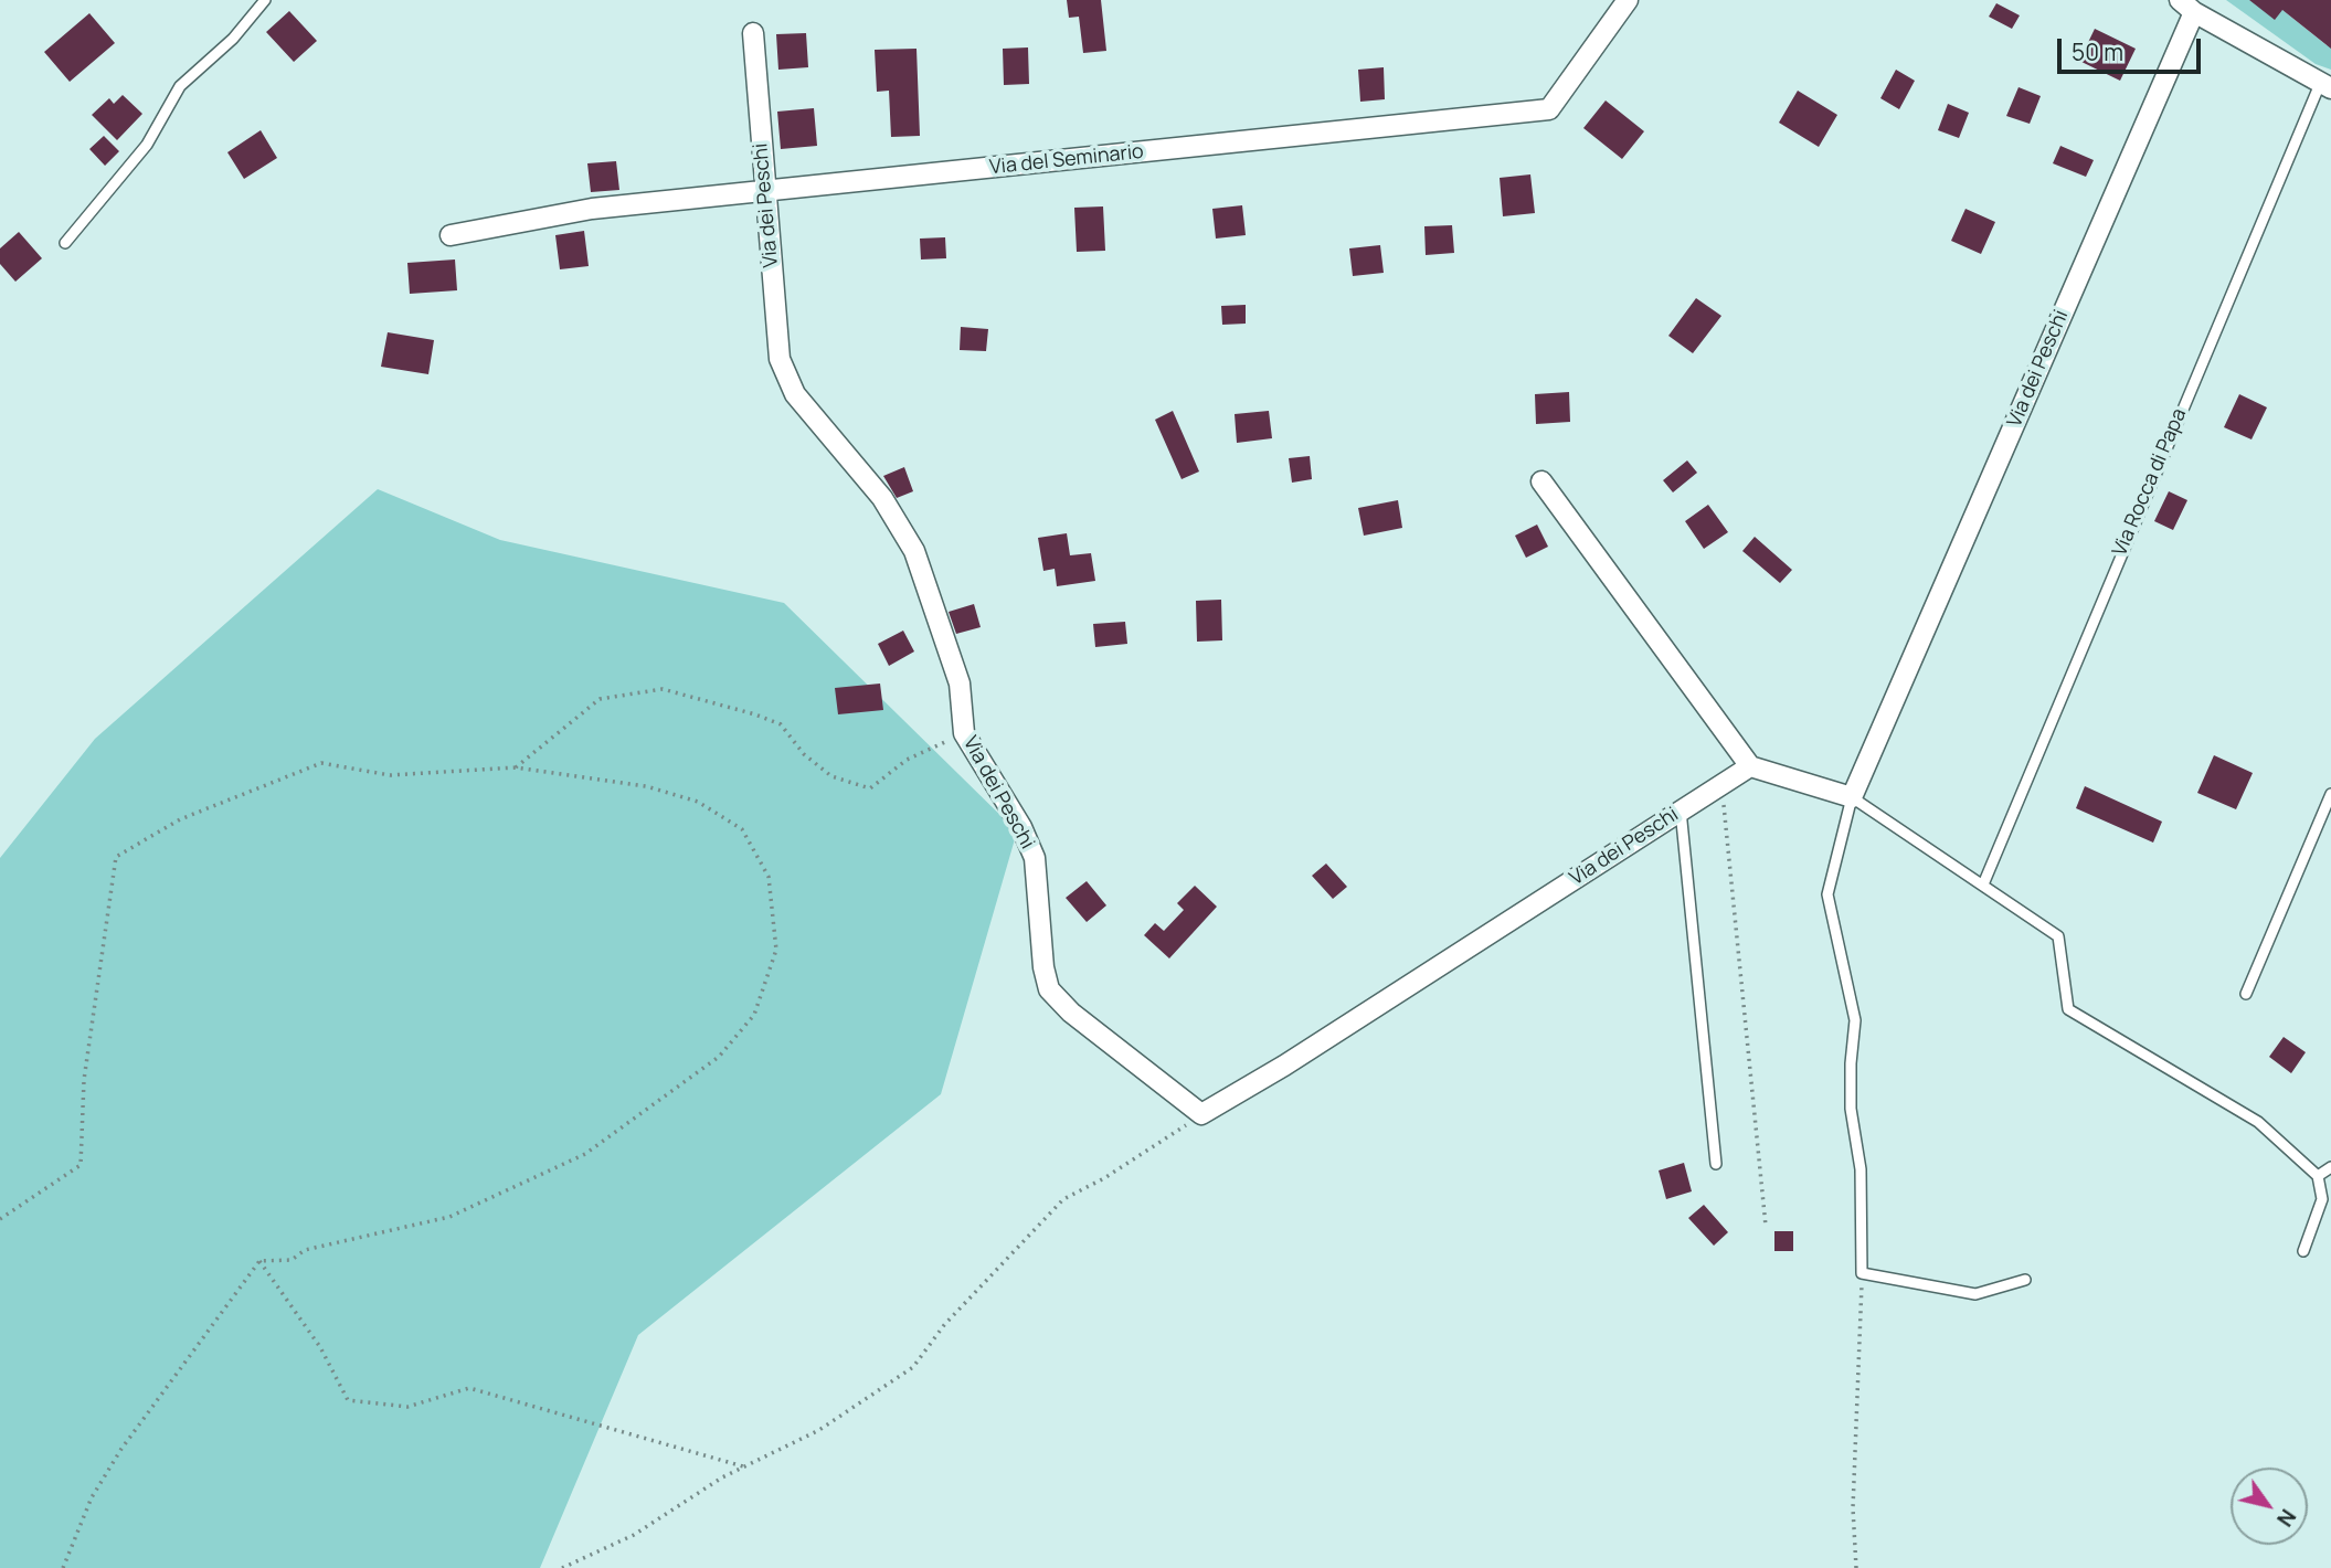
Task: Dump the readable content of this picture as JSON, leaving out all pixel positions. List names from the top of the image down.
{
  "streets": {
    "street": ["Via del Seminario", "Via dei Peschi", "Via Rocca di Papa"]
  },
  "crossings": [
    ["Via del Seminario", "Via dei Peschi"],
    ["Via dei Peschi", "Via Rocca di Papa"]
  ],
  "scale_bar": "50 m",
  "north": "bottom right"
}
